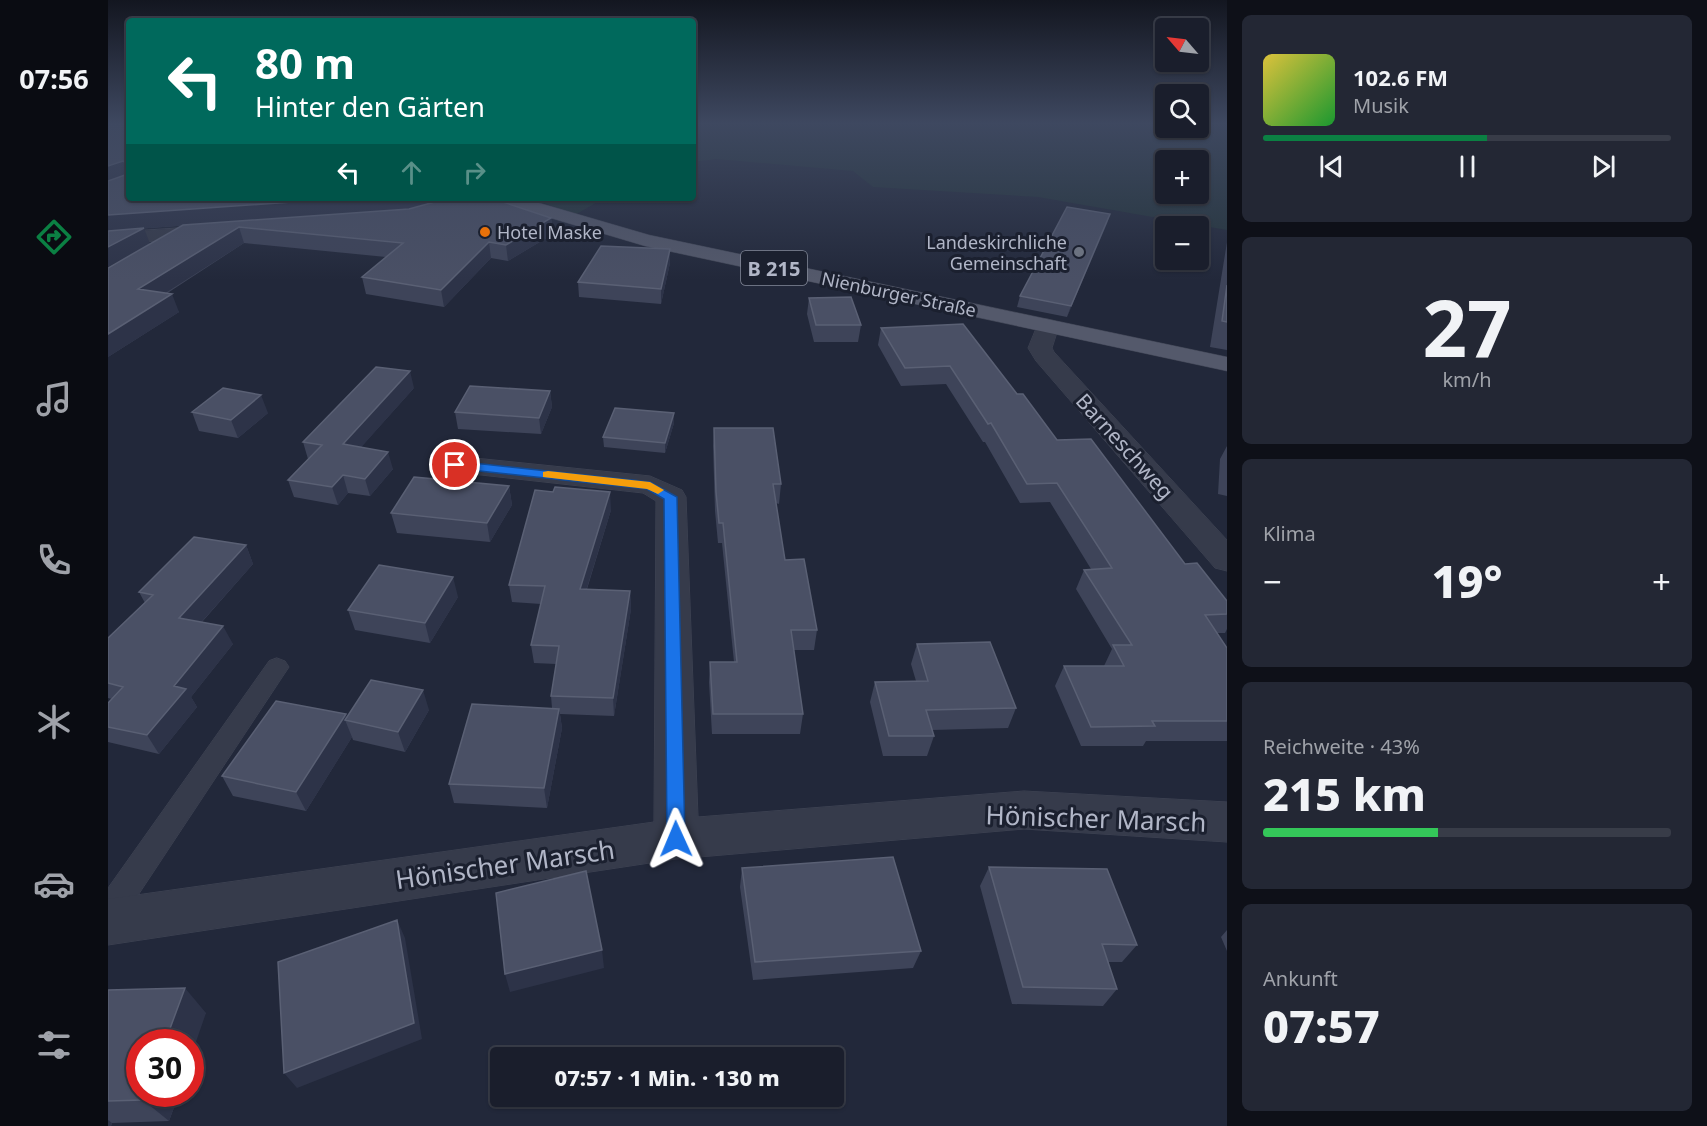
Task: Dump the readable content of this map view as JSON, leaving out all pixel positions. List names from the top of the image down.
{
  "streets": {
    "main road": ["B 215", "Nienburger Straße"],
    "street": ["Barneschweg", "Hönischer Marsch"]
  },
  "crossings": [
    ["Nienburger Straße", "Barneschweg"]
  ],
  "places": ["Hotel Maske", "Landeskirchliche Gemeinschaft"],
  "north": "top left",
  "page": {
    "tabs": "07:56",
    "map_buttons": ["+", "−"],
    "turn": ["80 m", "Hinter den Gärten"],
    "song": ["102.6 FM", "Musik"],
    "tile": [
      ["27", "km/h"],
      "Klima",
      ["Reichweite · 43%", "215 km"],
      ["Ankunft", "07:57"]
    ],
    "heat": ["−", "19°", "+"],
    "limit": "30",
    "trip": "07:57 · 1 Min. · 130 m"
  }
}
